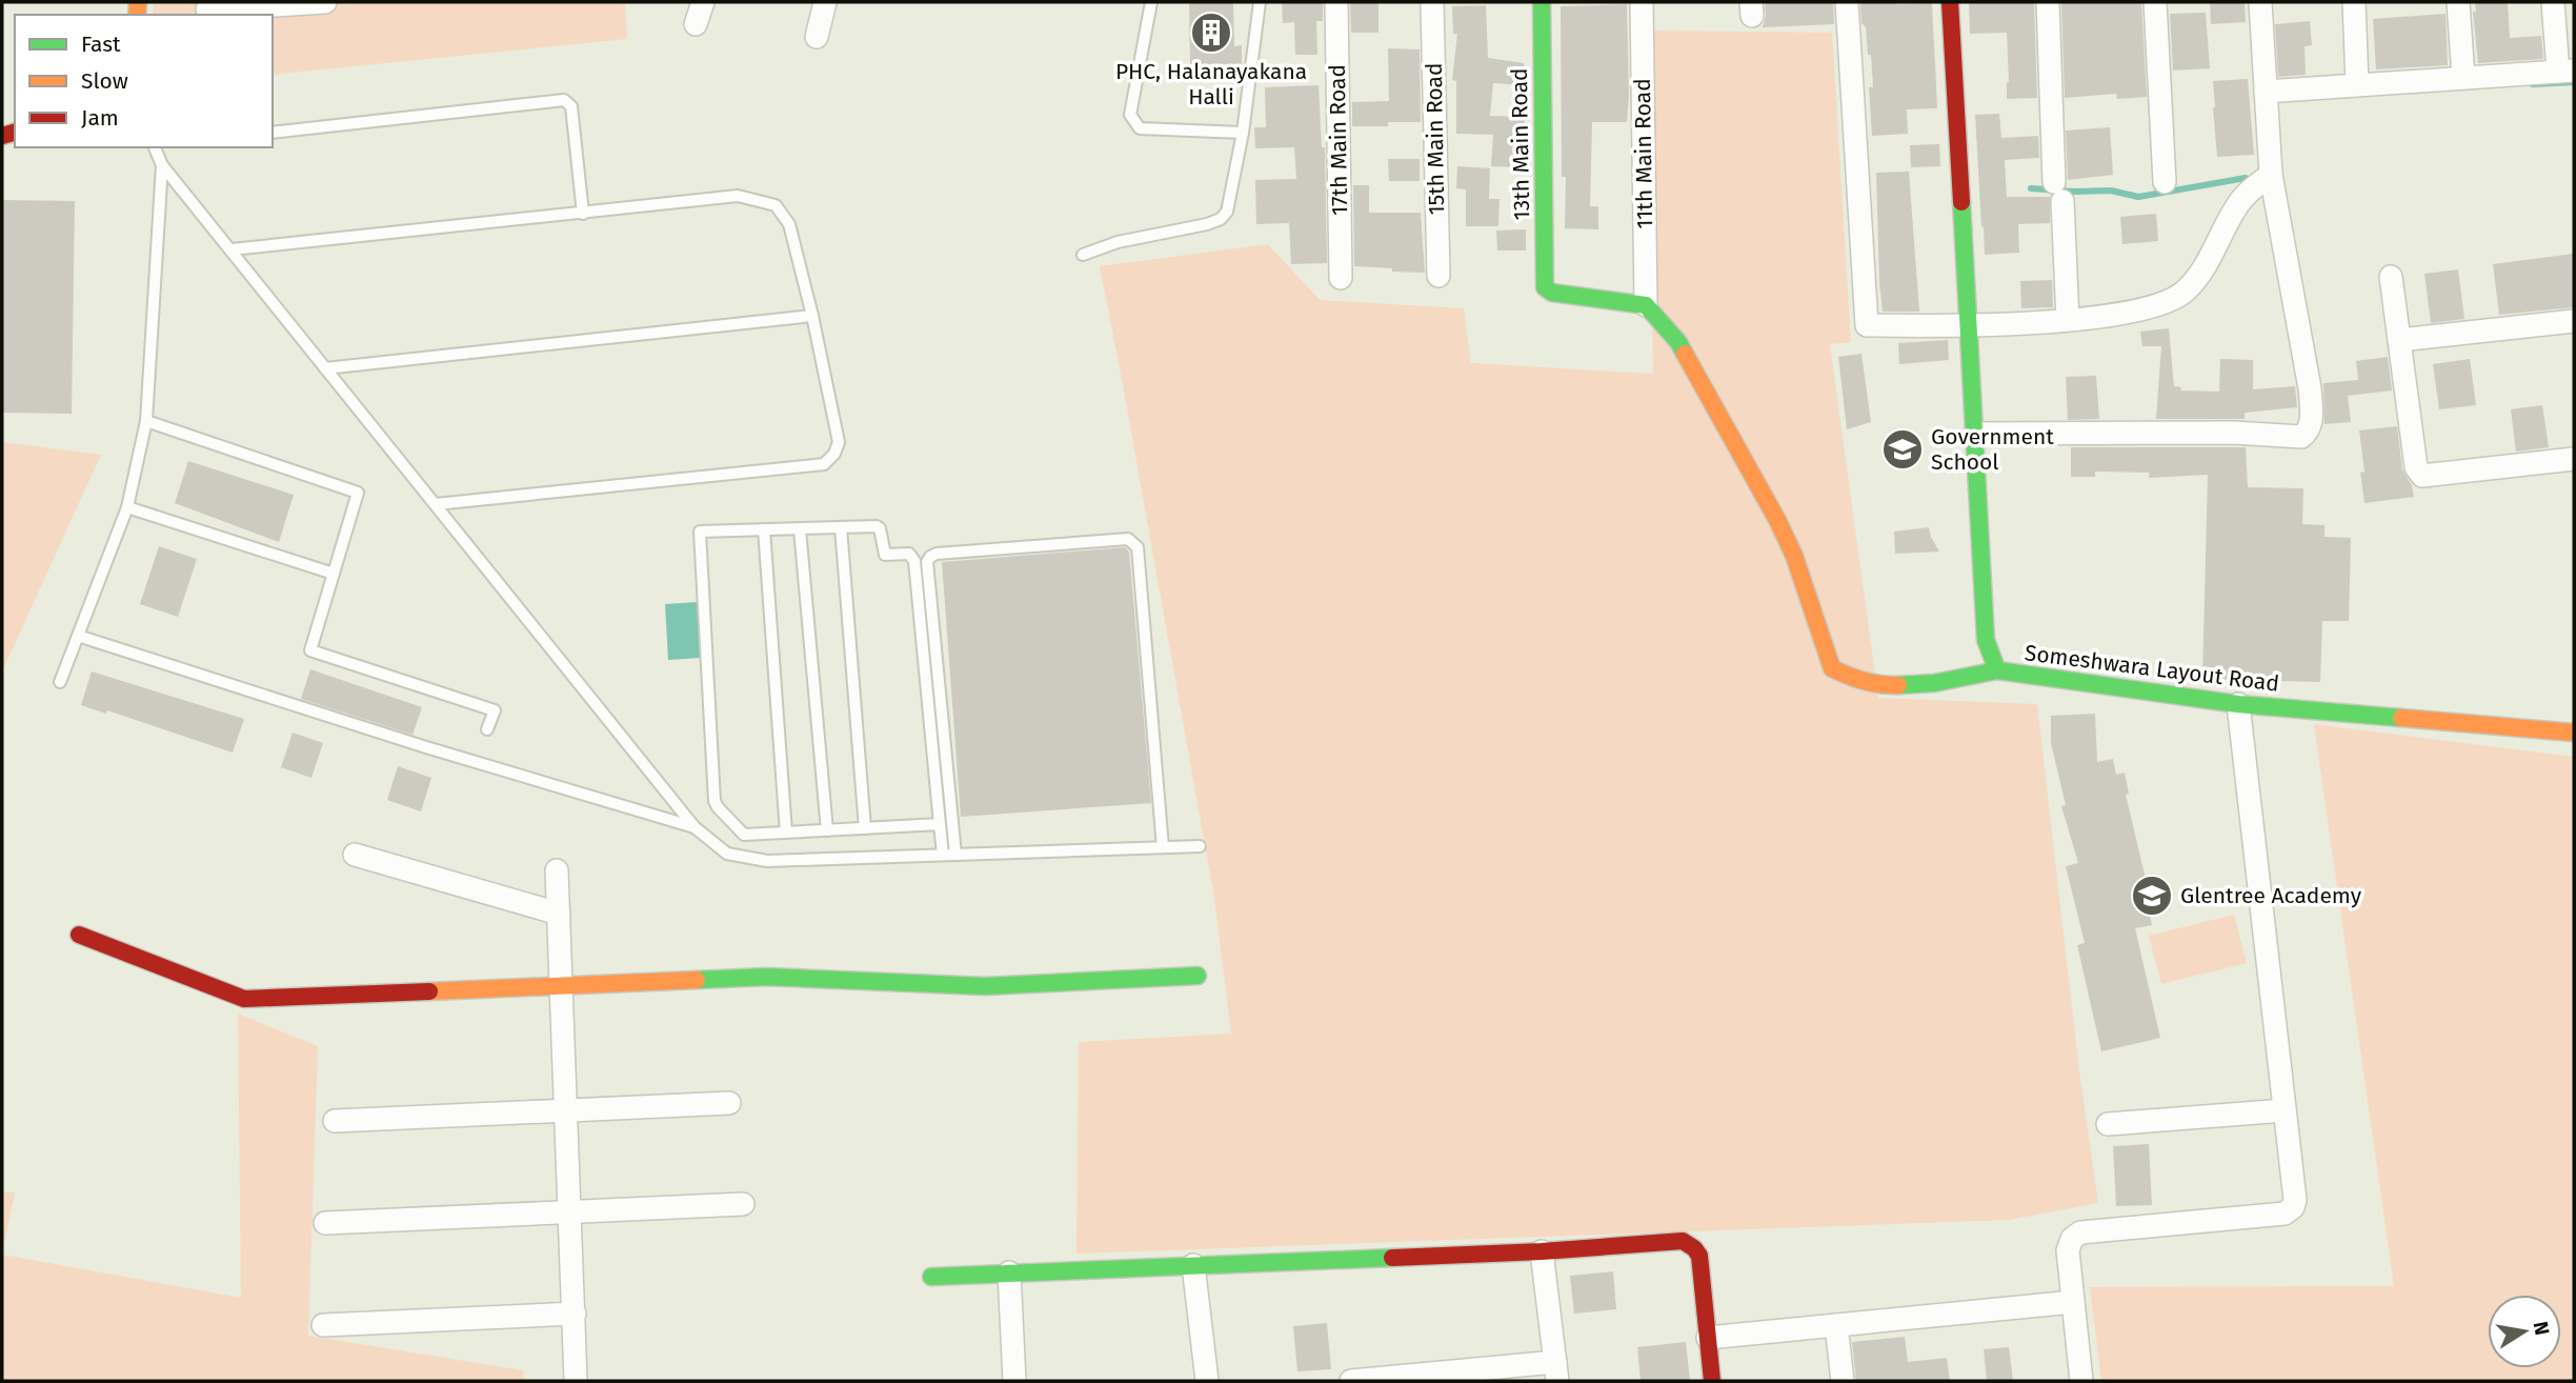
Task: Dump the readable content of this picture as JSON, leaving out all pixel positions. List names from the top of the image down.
{
  "streets": {
    "street": [
      "15th Main Road",
      "17th Main Road",
      "13th Main Road",
      "11th Main Road",
      "Someshwara Layout Road"
    ]
  },
  "crossings": [
    ["13th Main Road", "11th Main Road"]
  ],
  "places": {
    "building": ["PHC, Halanayakana Halli"],
    "school or university": ["Government School", "Glentree Academy"]
  },
  "legend": ["Fast", "Slow", "Jam"],
  "north": "right"
}
